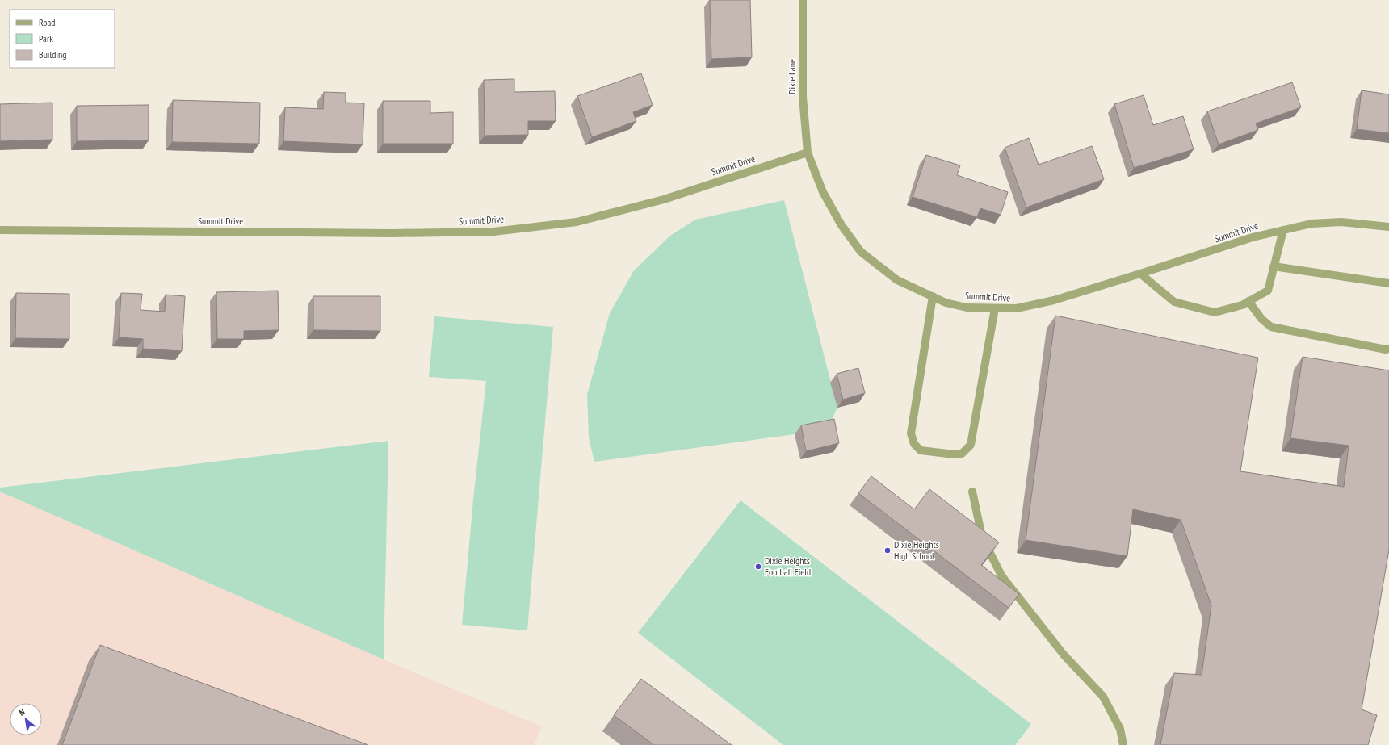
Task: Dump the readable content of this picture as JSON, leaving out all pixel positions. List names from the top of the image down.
{
  "streets": {
    "street": ["Dixie Lane", "Summit Drive"]
  },
  "crossings": [
    ["Dixie Lane", "Summit Drive"]
  ],
  "places": ["Dixie Heights High School", "Dixie Heights Football Field"],
  "legend": ["Road", "Park", "Building"],
  "north": "top left"
}
